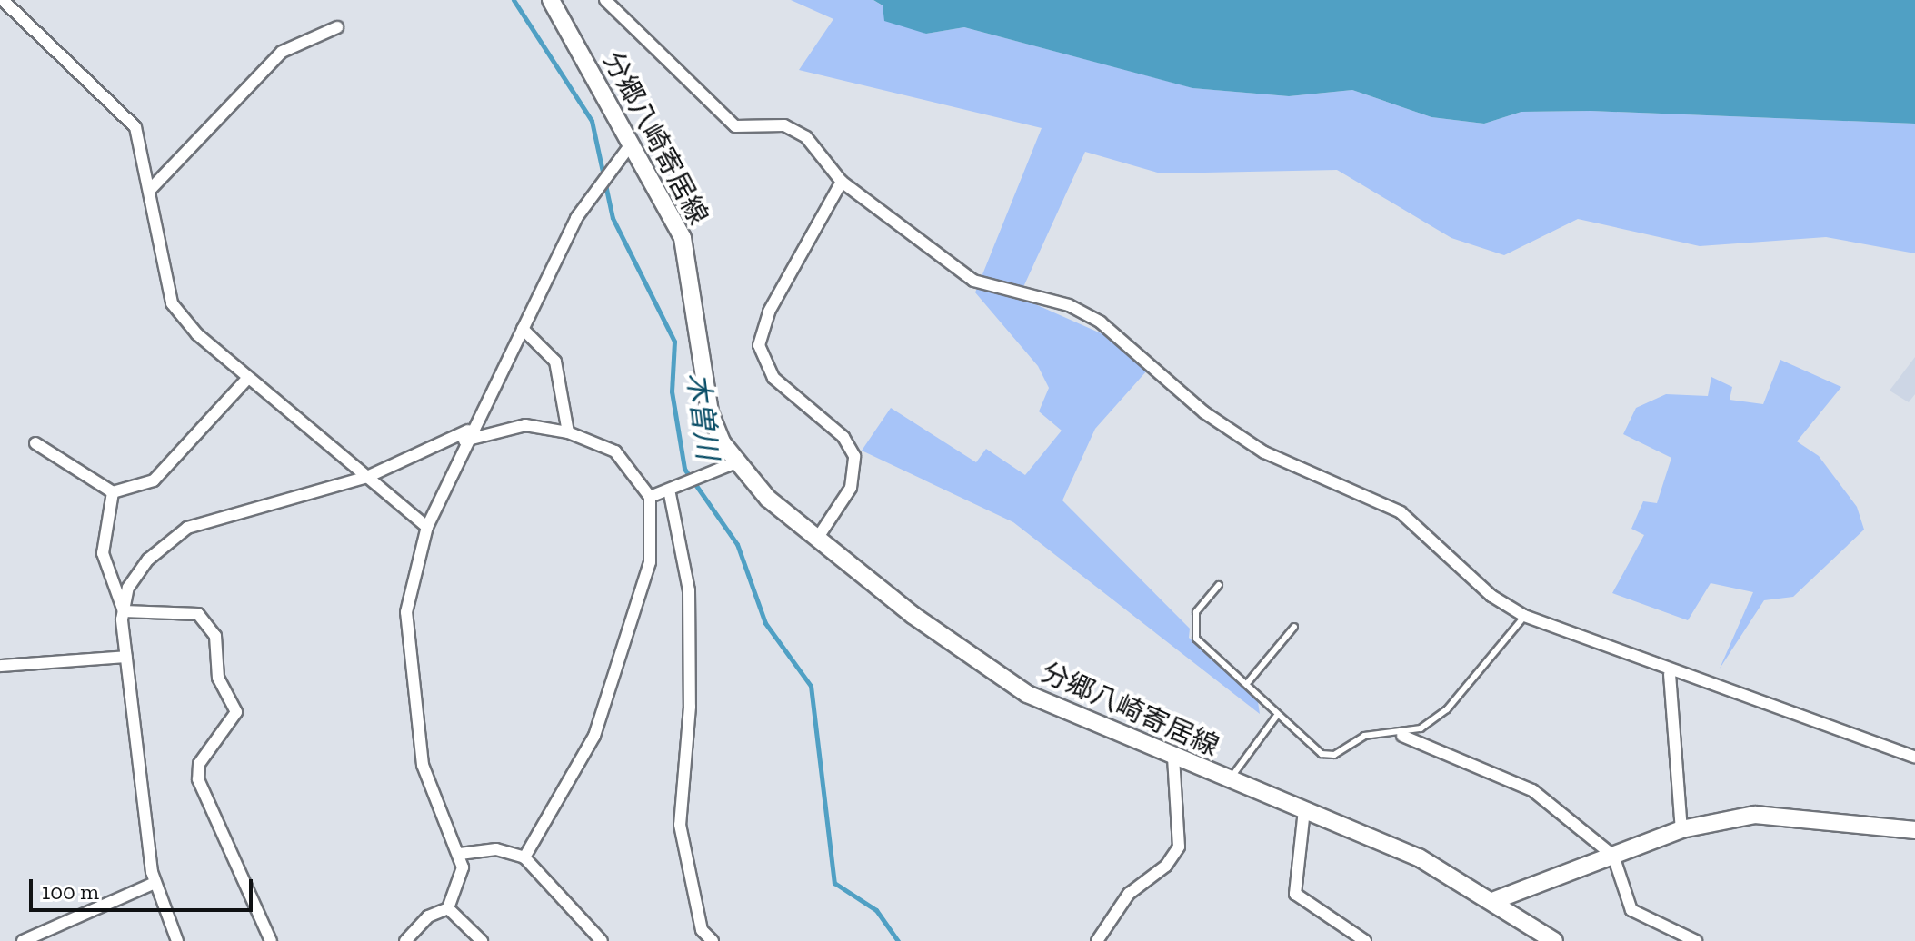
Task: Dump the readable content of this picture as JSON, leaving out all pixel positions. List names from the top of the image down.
{
  "streets": {
    "main road": ["分郷八崎寄居線"]
  },
  "water": ["木曽川"],
  "scale_bar": "100 m"
}
